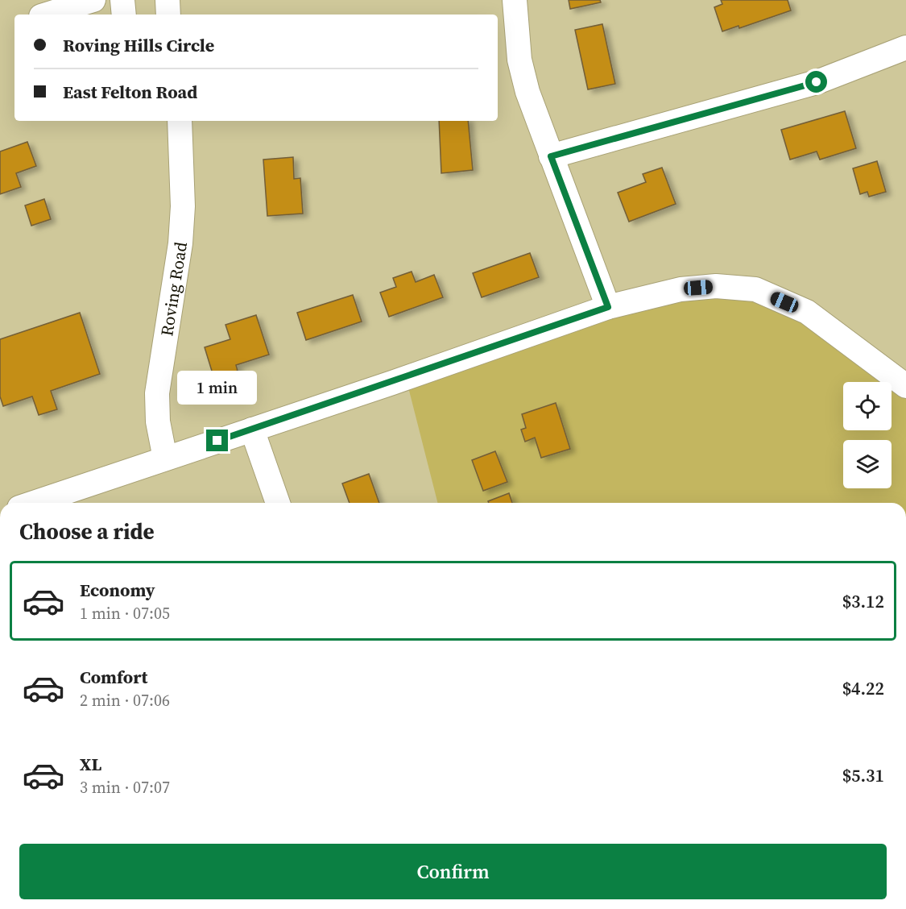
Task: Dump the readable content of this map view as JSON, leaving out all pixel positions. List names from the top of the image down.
{
  "streets": {
    "street": ["Roving Road"]
  },
  "page": {
    "banner": ["Roving Hills Circle", "East Felton Road"],
    "bubble": "1 min",
    "heading": "Choose a ride",
    "list": [
      {
        "name": "Economy",
        "note": "1 min · 07:05",
        "value": "$3.12"
      },
      {
        "name": "Comfort",
        "note": "2 min · 07:06",
        "value": "$4.22"
      },
      {
        "name": "XL",
        "note": "3 min · 07:07",
        "value": "$5.31"
      }
    ],
    "buttons": "Confirm"
  }
}
